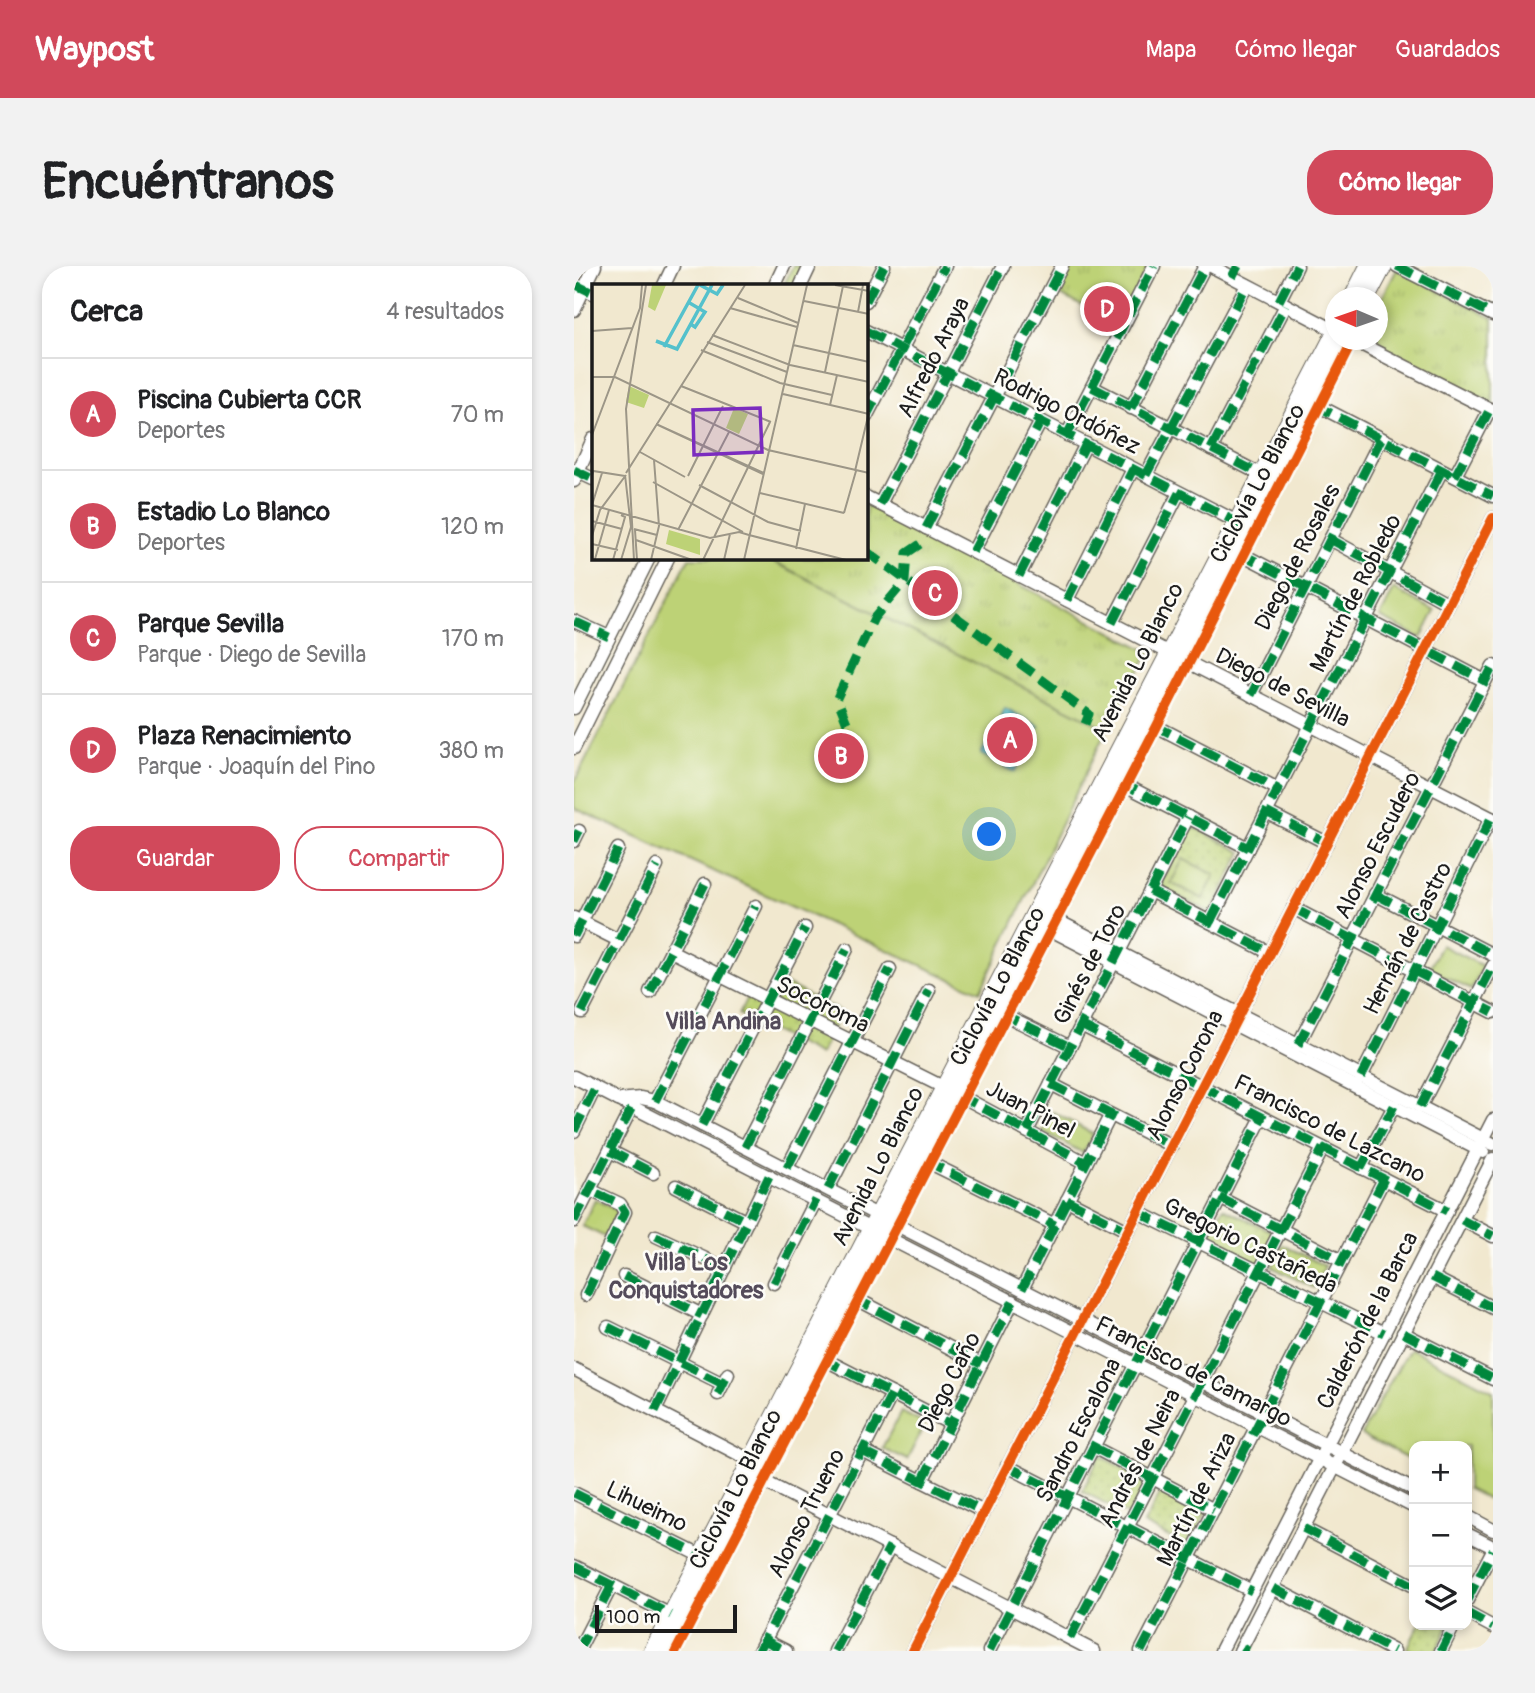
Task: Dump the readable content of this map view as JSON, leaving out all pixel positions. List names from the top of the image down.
{
  "streets": {
    "main road": ["Avenida Lo Blanco"],
    "street": [
      "Alfredo Araya",
      "Rodrigo Ordóñez",
      "Diego de Rosales",
      "Martín de Robledo",
      "Diego de Sevilla",
      "Alonso Escudero",
      "Hernán de Castro",
      "Ginés de Toro",
      "Socoroma",
      "Alonso Corona",
      "Juan Pinel",
      "Francisco de Lazcano",
      "Gregorio Castañeda",
      "Calderón de la Barca",
      "Francisco de Camargo",
      "Diego Caño",
      "Sandro Escalona",
      "Andrés de Neira",
      "Martín de Ariza",
      "Lihueimo",
      "Alonso Trueno"
    ],
    "cycle path": ["Ciclovía Lo Blanco"]
  },
  "crossings": [
    ["Alfredo Araya", "Rodrigo Ordóñez"],
    ["Alfredo Araya", "Diego de Sevilla"],
    ["Rodrigo Ordóñez", "Avenida Lo Blanco"],
    ["Diego de Rosales", "Diego de Sevilla"],
    ["Martín de Robledo", "Diego de Sevilla"],
    ["Avenida Lo Blanco", "Diego de Sevilla"],
    ["Avenida Lo Blanco", "Socoroma"],
    ["Avenida Lo Blanco", "Juan Pinel"],
    ["Avenida Lo Blanco", "Francisco de Camargo"],
    ["Avenida Lo Blanco", "Lihueimo"],
    ["Diego de Sevilla", "Alonso Escudero"],
    ["Diego de Sevilla", "Hernán de Castro"],
    ["Diego de Sevilla", "Alonso Corona"],
    ["Ginés de Toro", "Juan Pinel"],
    ["Ginés de Toro", "Francisco de Lazcano"],
    ["Socoroma", "Juan Pinel"],
    ["Alonso Corona", "Francisco de Lazcano"],
    ["Alonso Corona", "Gregorio Castañeda"],
    ["Alonso Corona", "Francisco de Camargo"],
    ["Francisco de Lazcano", "Calderón de la Barca"],
    ["Francisco de Lazcano", "Sandro Escalona"],
    ["Francisco de Lazcano", "Andrés de Neira"],
    ["Francisco de Lazcano", "Martín de Ariza"],
    ["Gregorio Castañeda", "Calderón de la Barca"],
    ["Gregorio Castañeda", "Sandro Escalona"],
    ["Gregorio Castañeda", "Andrés de Neira"],
    ["Gregorio Castañeda", "Martín de Ariza"],
    ["Calderón de la Barca", "Francisco de Camargo"],
    ["Francisco de Camargo", "Diego Caño"],
    ["Francisco de Camargo", "Sandro Escalona"],
    ["Francisco de Camargo", "Andrés de Neira"],
    ["Francisco de Camargo", "Martín de Ariza"]
  ],
  "districts": ["Villa Andina", "Villa Los Conquistadores"],
  "scale_bar": "100 m",
  "north": "left",
  "page": {
    "header": "Waypost",
    "nav": ["Mapa", "Cómo llegar", "Guardados"],
    "buttons": [
      "Cómo llegar",
      ["Guardar", "Compartir"]
    ],
    "title": "Encuéntranos",
    "heading": ["Cerca", "4 resultados"],
    "pins": [
      "D",
      "C",
      "A",
      "B"
    ],
    "list": [
      {
        "mark": "A",
        "name": "Piscina Cubierta CCR",
        "note": "Deportes",
        "value": "70 m"
      },
      {
        "mark": "B",
        "name": "Estadio Lo Blanco",
        "note": "Deportes",
        "value": "120 m"
      },
      {
        "mark": "C",
        "name": "Parque Sevilla",
        "note": "Parque · Diego de Sevilla",
        "value": "170 m"
      },
      {
        "mark": "D",
        "name": "Plaza Renacimiento",
        "note": "Parque · Joaquín del Pino",
        "value": "380 m"
      }
    ],
    "map_buttons": ["+", "−"],
    "scale": "100 m"
  }
}
